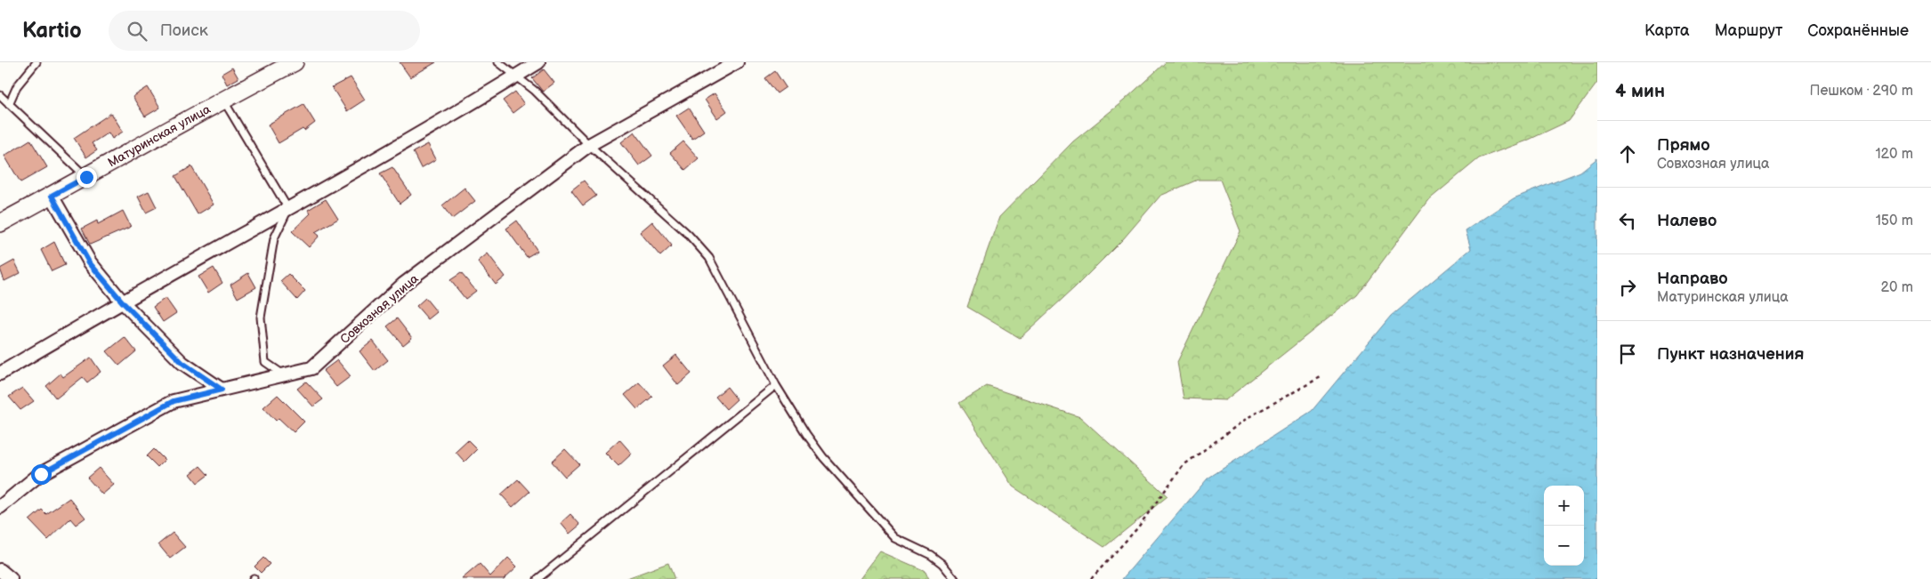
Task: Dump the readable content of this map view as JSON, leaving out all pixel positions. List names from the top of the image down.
{
  "streets": {
    "street": ["Матуринская улица", "Совхозная улица"]
  },
  "page": {
    "header": "Kartio",
    "search": "Поиск",
    "nav": ["Карта", "Маршрут", "Сохранённые"],
    "heading": ["4 мин", "Пешком · 290 m"],
    "list": [
      ["Прямо", "Совхозная улица", "120 m"],
      ["Налево", "150 m"],
      ["Направо", "Матуринская улица", "20 m"],
      "Пункт назначения"
    ],
    "map_buttons": ["+", "−"]
  }
}
